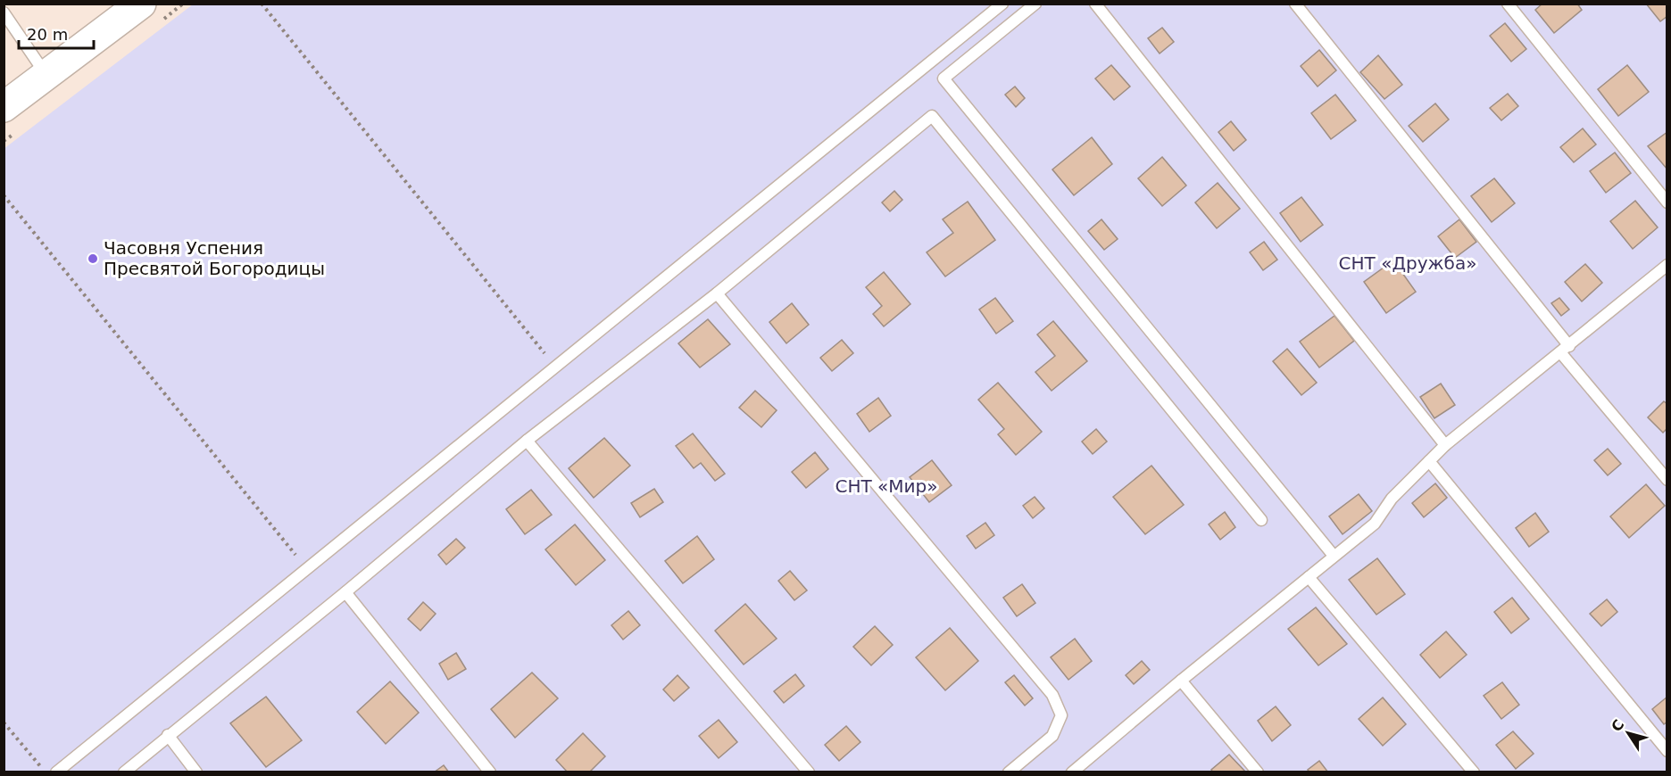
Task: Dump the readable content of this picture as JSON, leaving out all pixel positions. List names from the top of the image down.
{
  "parks": ["СНТ «Дружба»", "СНТ «Мир»"],
  "places": ["Часовня Успения Пресвятой Богородицы"],
  "scale_bar": "20 m",
  "north": "top left"
}
